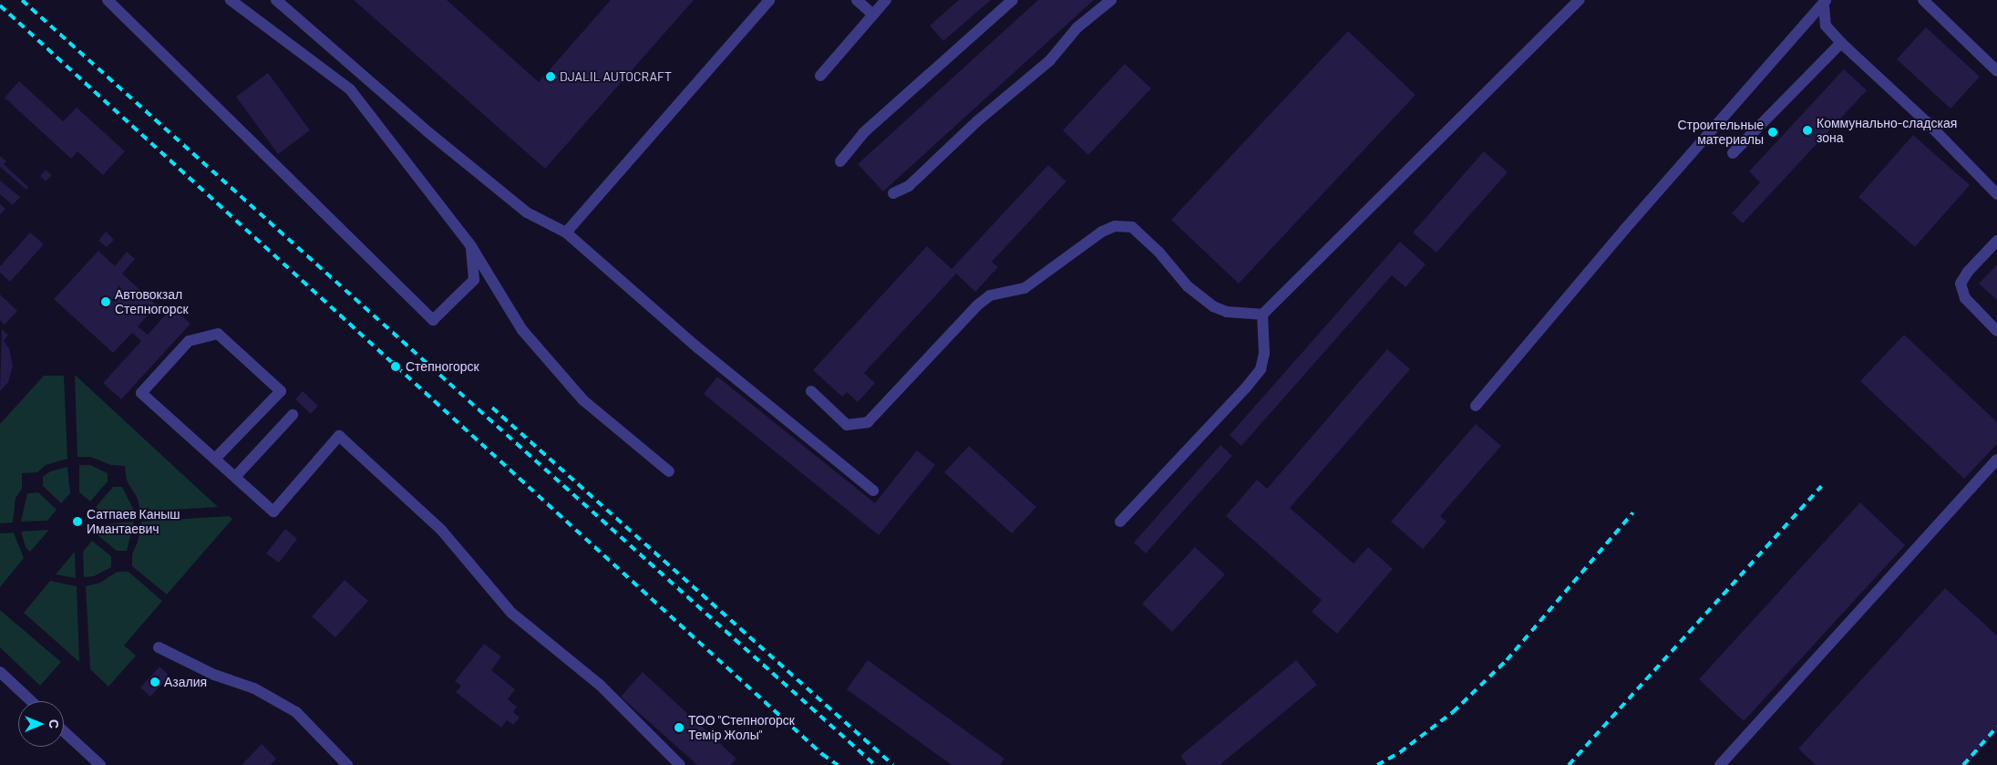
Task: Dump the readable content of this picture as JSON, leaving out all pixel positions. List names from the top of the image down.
{
  "places": [
    "DJALIL AUTOCRAFT",
    "Коммунально-сладская зона",
    "Строительные материалы",
    "Автовокзал Степногорск",
    "Степногорск",
    "Сатпаев Каныш Имантаевич",
    "Азалия",
    "ТОО \"Степногорск Темiр Жолы\""
  ],
  "north": "right"
}
